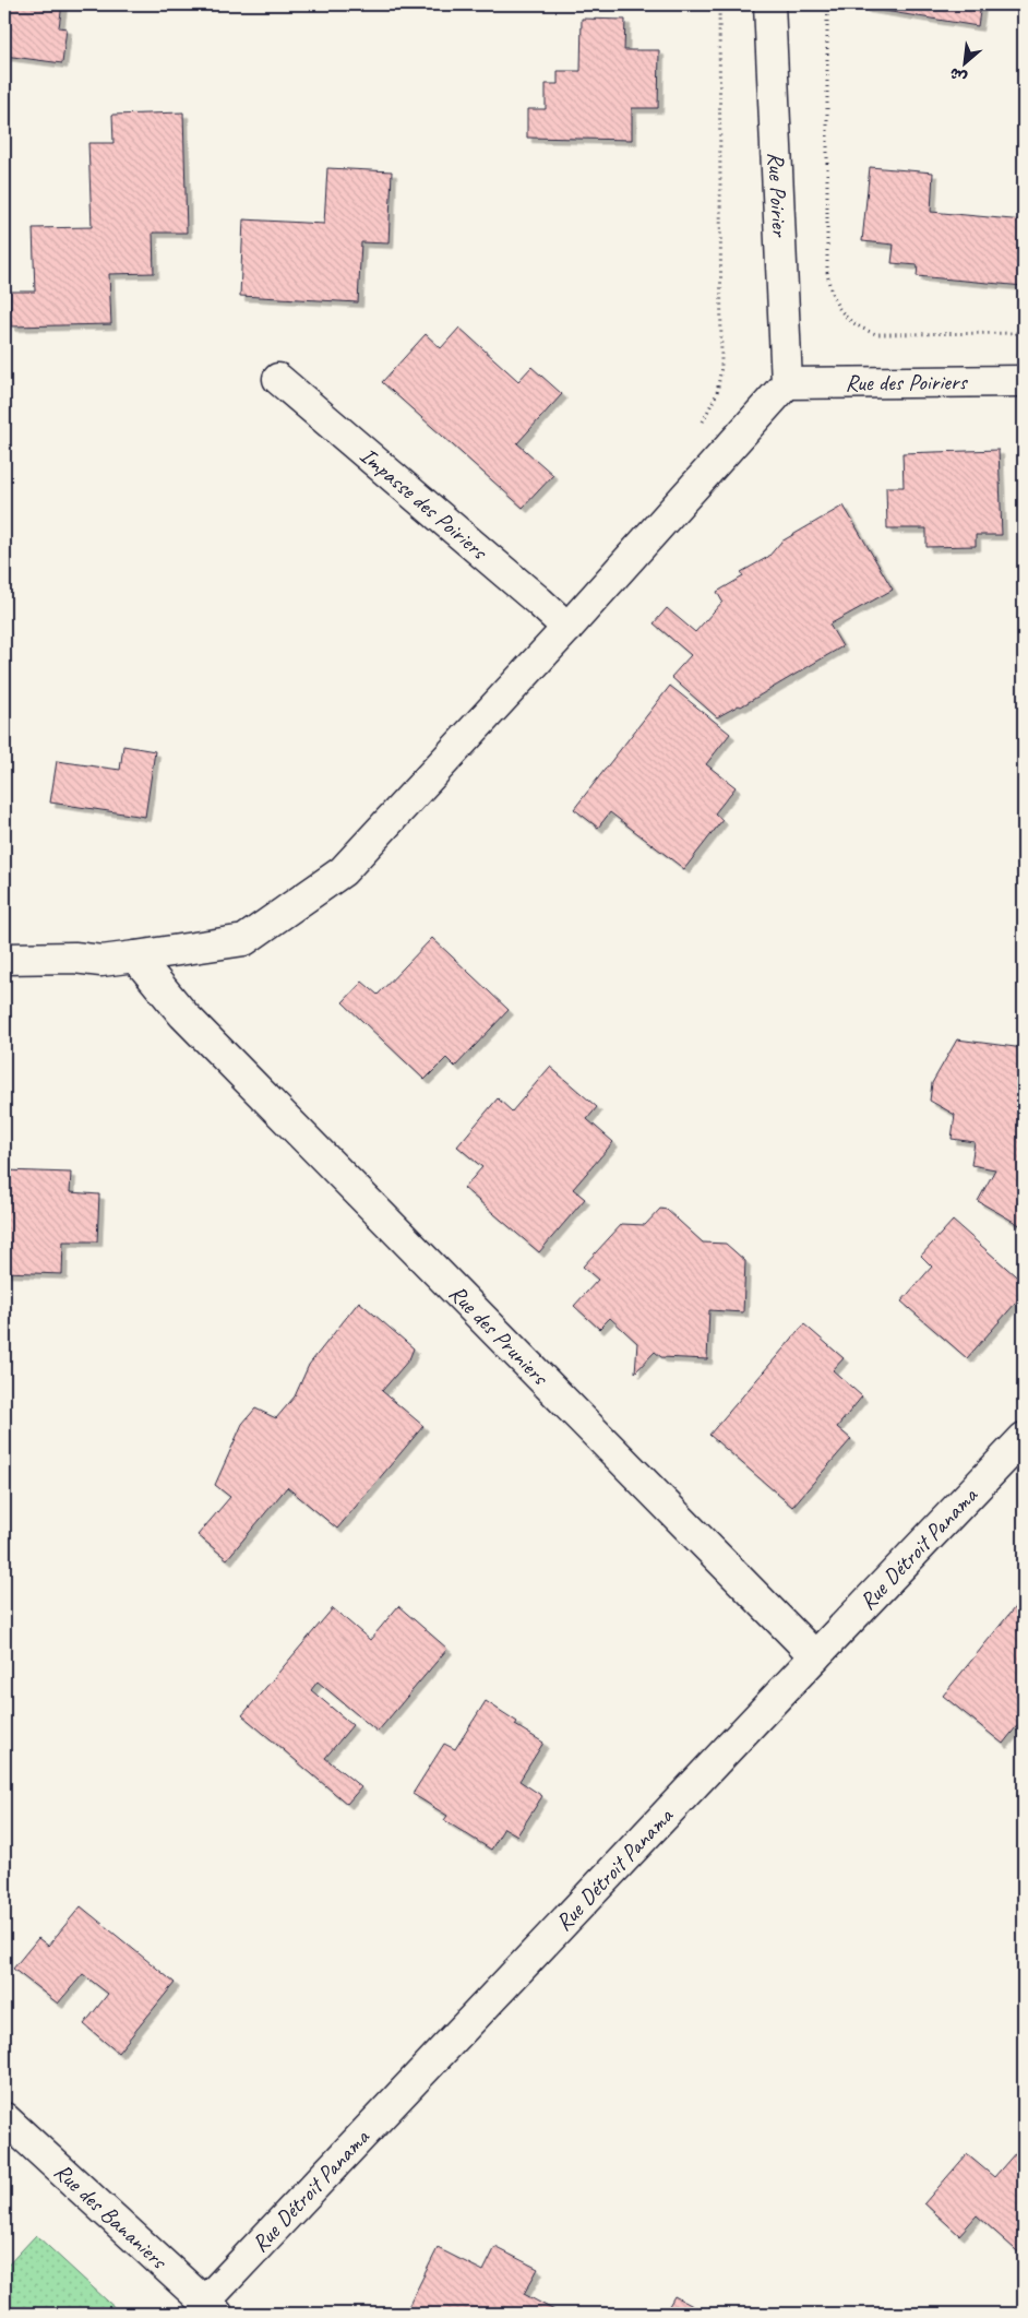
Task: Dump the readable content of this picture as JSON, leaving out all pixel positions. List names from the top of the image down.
{
  "streets": {
    "street": [
      "Rue Poirier",
      "Rue des Poiriers",
      "Impasse des Poiriers",
      "Rue des Pruniers",
      "Rue Détroit Panama",
      "Rue des Bananiers"
    ]
  },
  "crossings": [
    ["Rue Poirier", "Rue des Poiriers"],
    ["Rue des Pruniers", "Rue Détroit Panama"],
    ["Rue Détroit Panama", "Rue des Bananiers"]
  ],
  "north": "bottom left"
}
